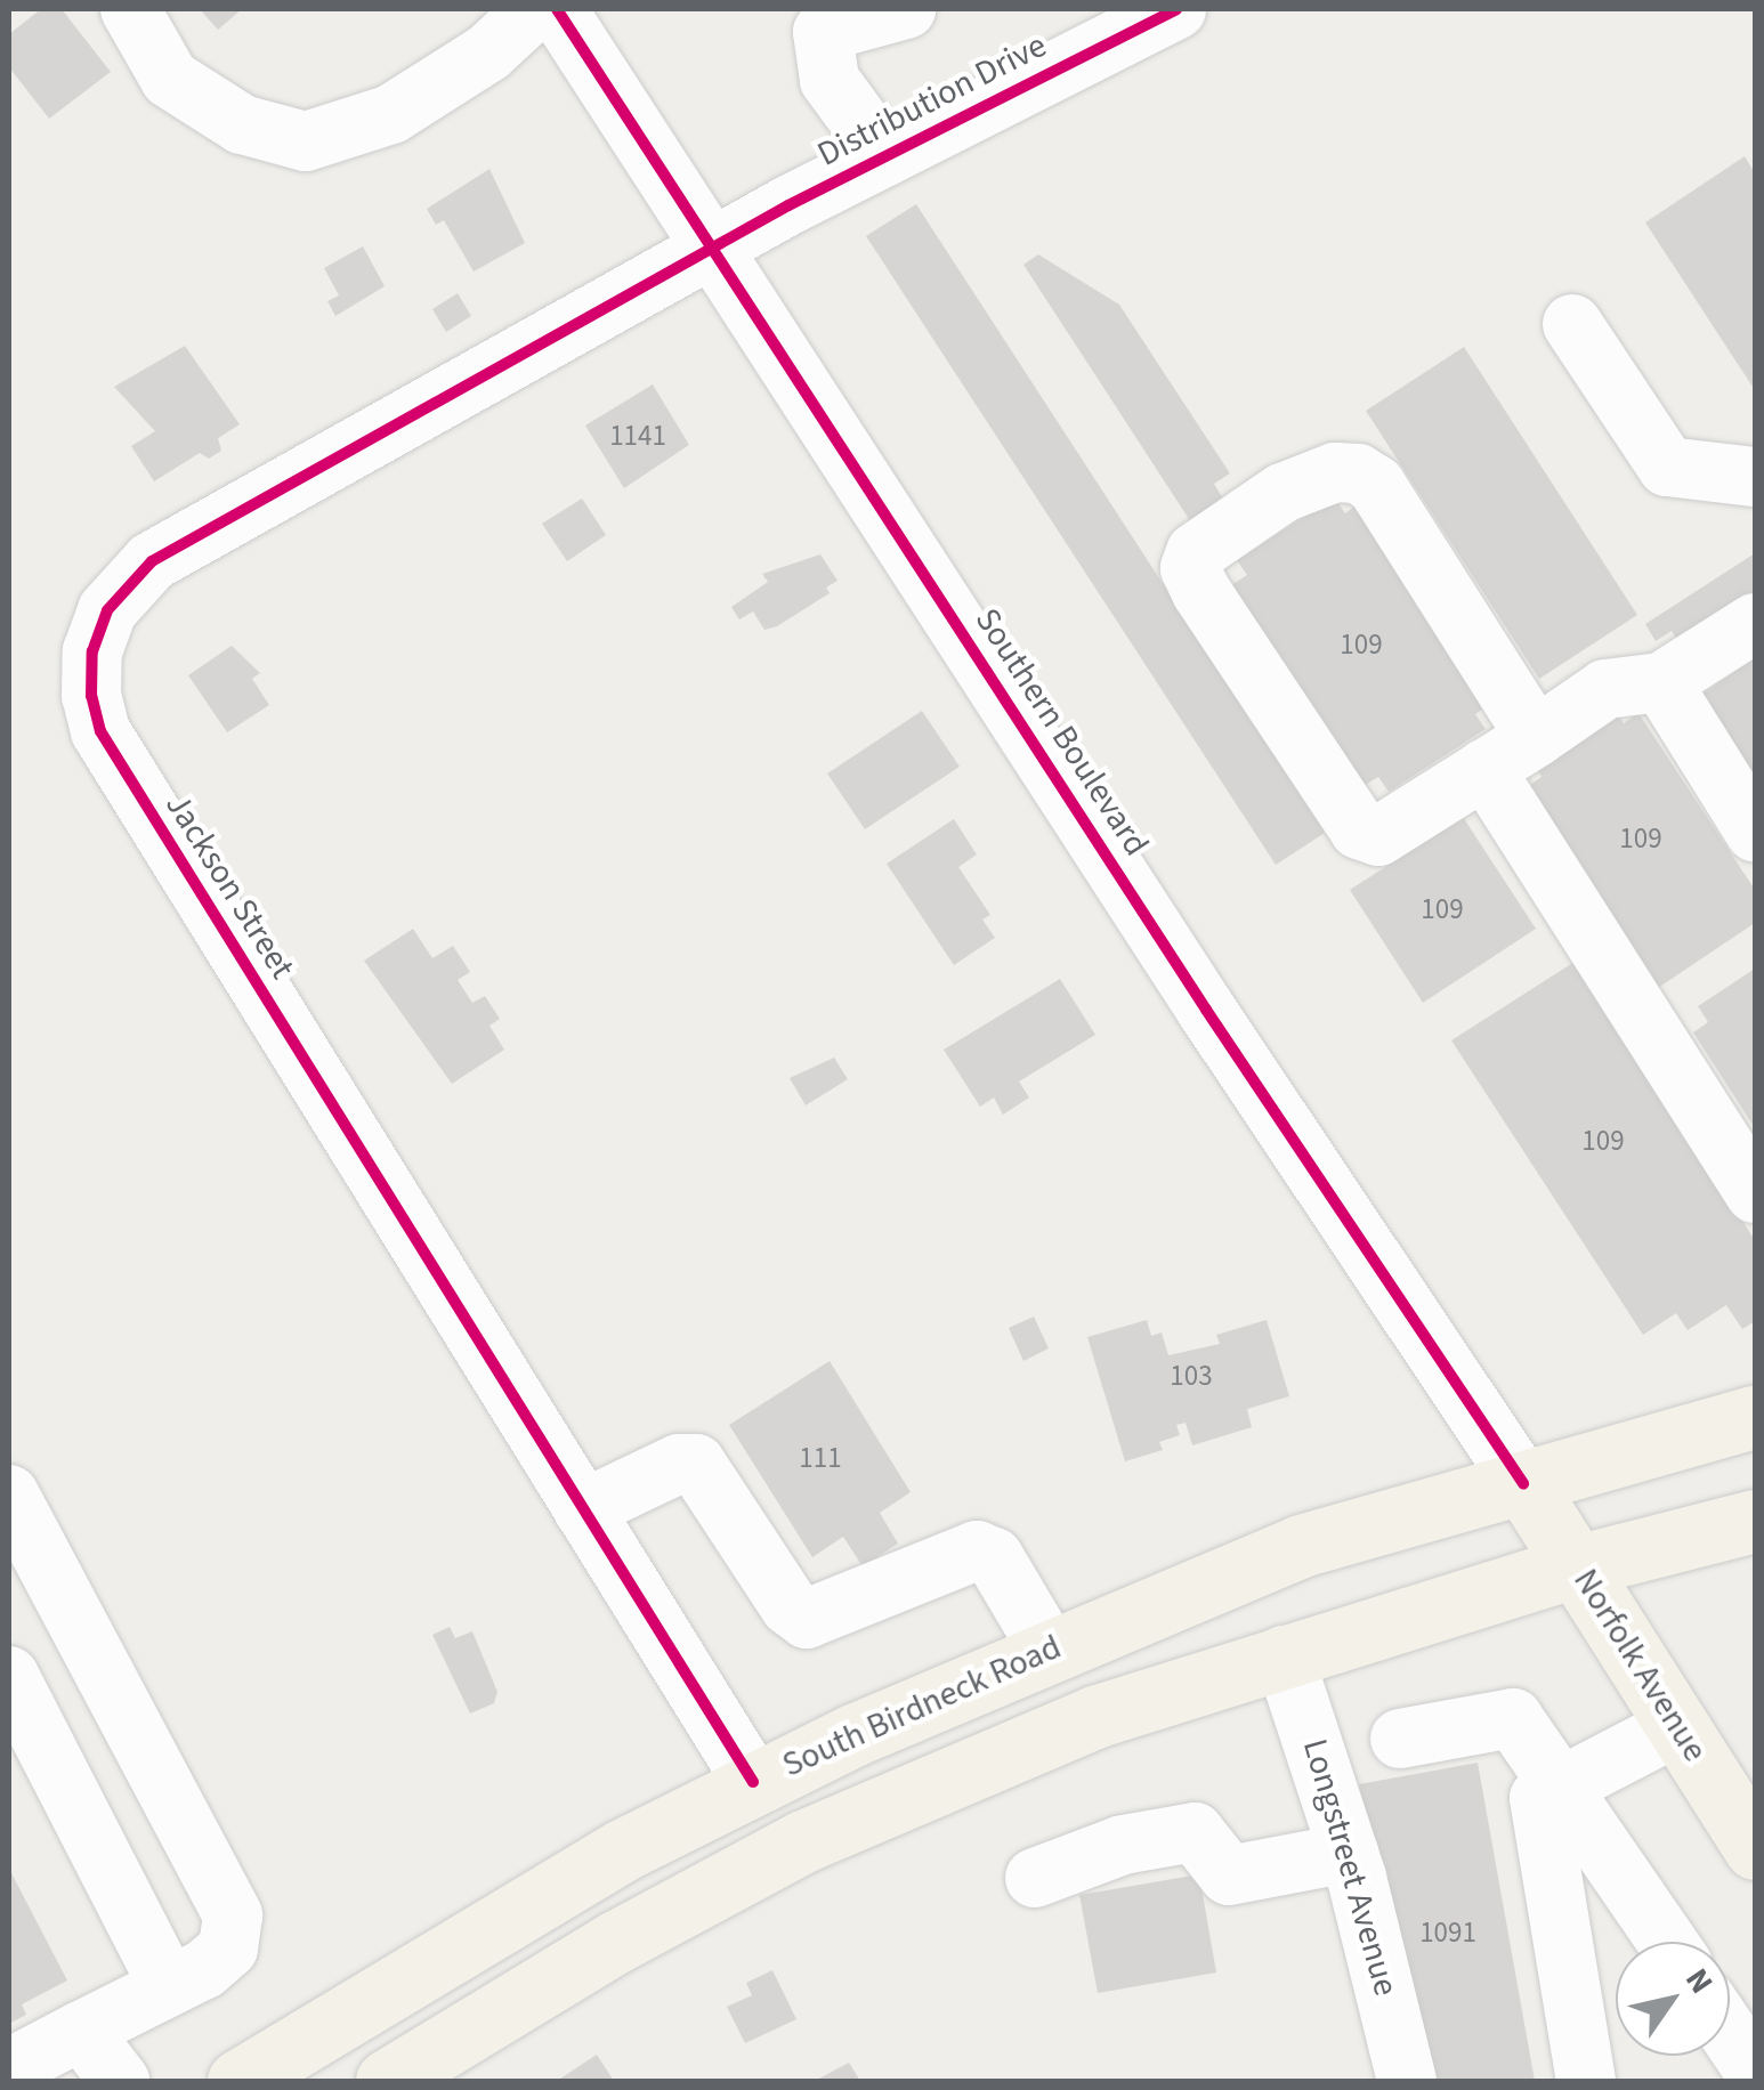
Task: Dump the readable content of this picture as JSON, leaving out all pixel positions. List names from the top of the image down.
{
  "streets": {
    "main road": ["Norfolk Avenue", "South Birdneck Road"],
    "street": [
      "Distribution Drive",
      "Southern Boulevard",
      "Jackson Street",
      "Longstreet Avenue"
    ]
  },
  "crossings": [
    ["Distribution Drive", "Southern Boulevard"],
    ["Distribution Drive", "Jackson Street"],
    ["Southern Boulevard", "Jackson Street"],
    ["Southern Boulevard", "Norfolk Avenue"],
    ["Southern Boulevard", "South Birdneck Road"],
    ["Jackson Street", "South Birdneck Road"],
    ["Norfolk Avenue", "South Birdneck Road"]
  ],
  "house_numbers": [
    "1141",
    "109",
    "109",
    "109",
    "109",
    "103",
    "111",
    "1091"
  ],
  "north": "top right"
}
